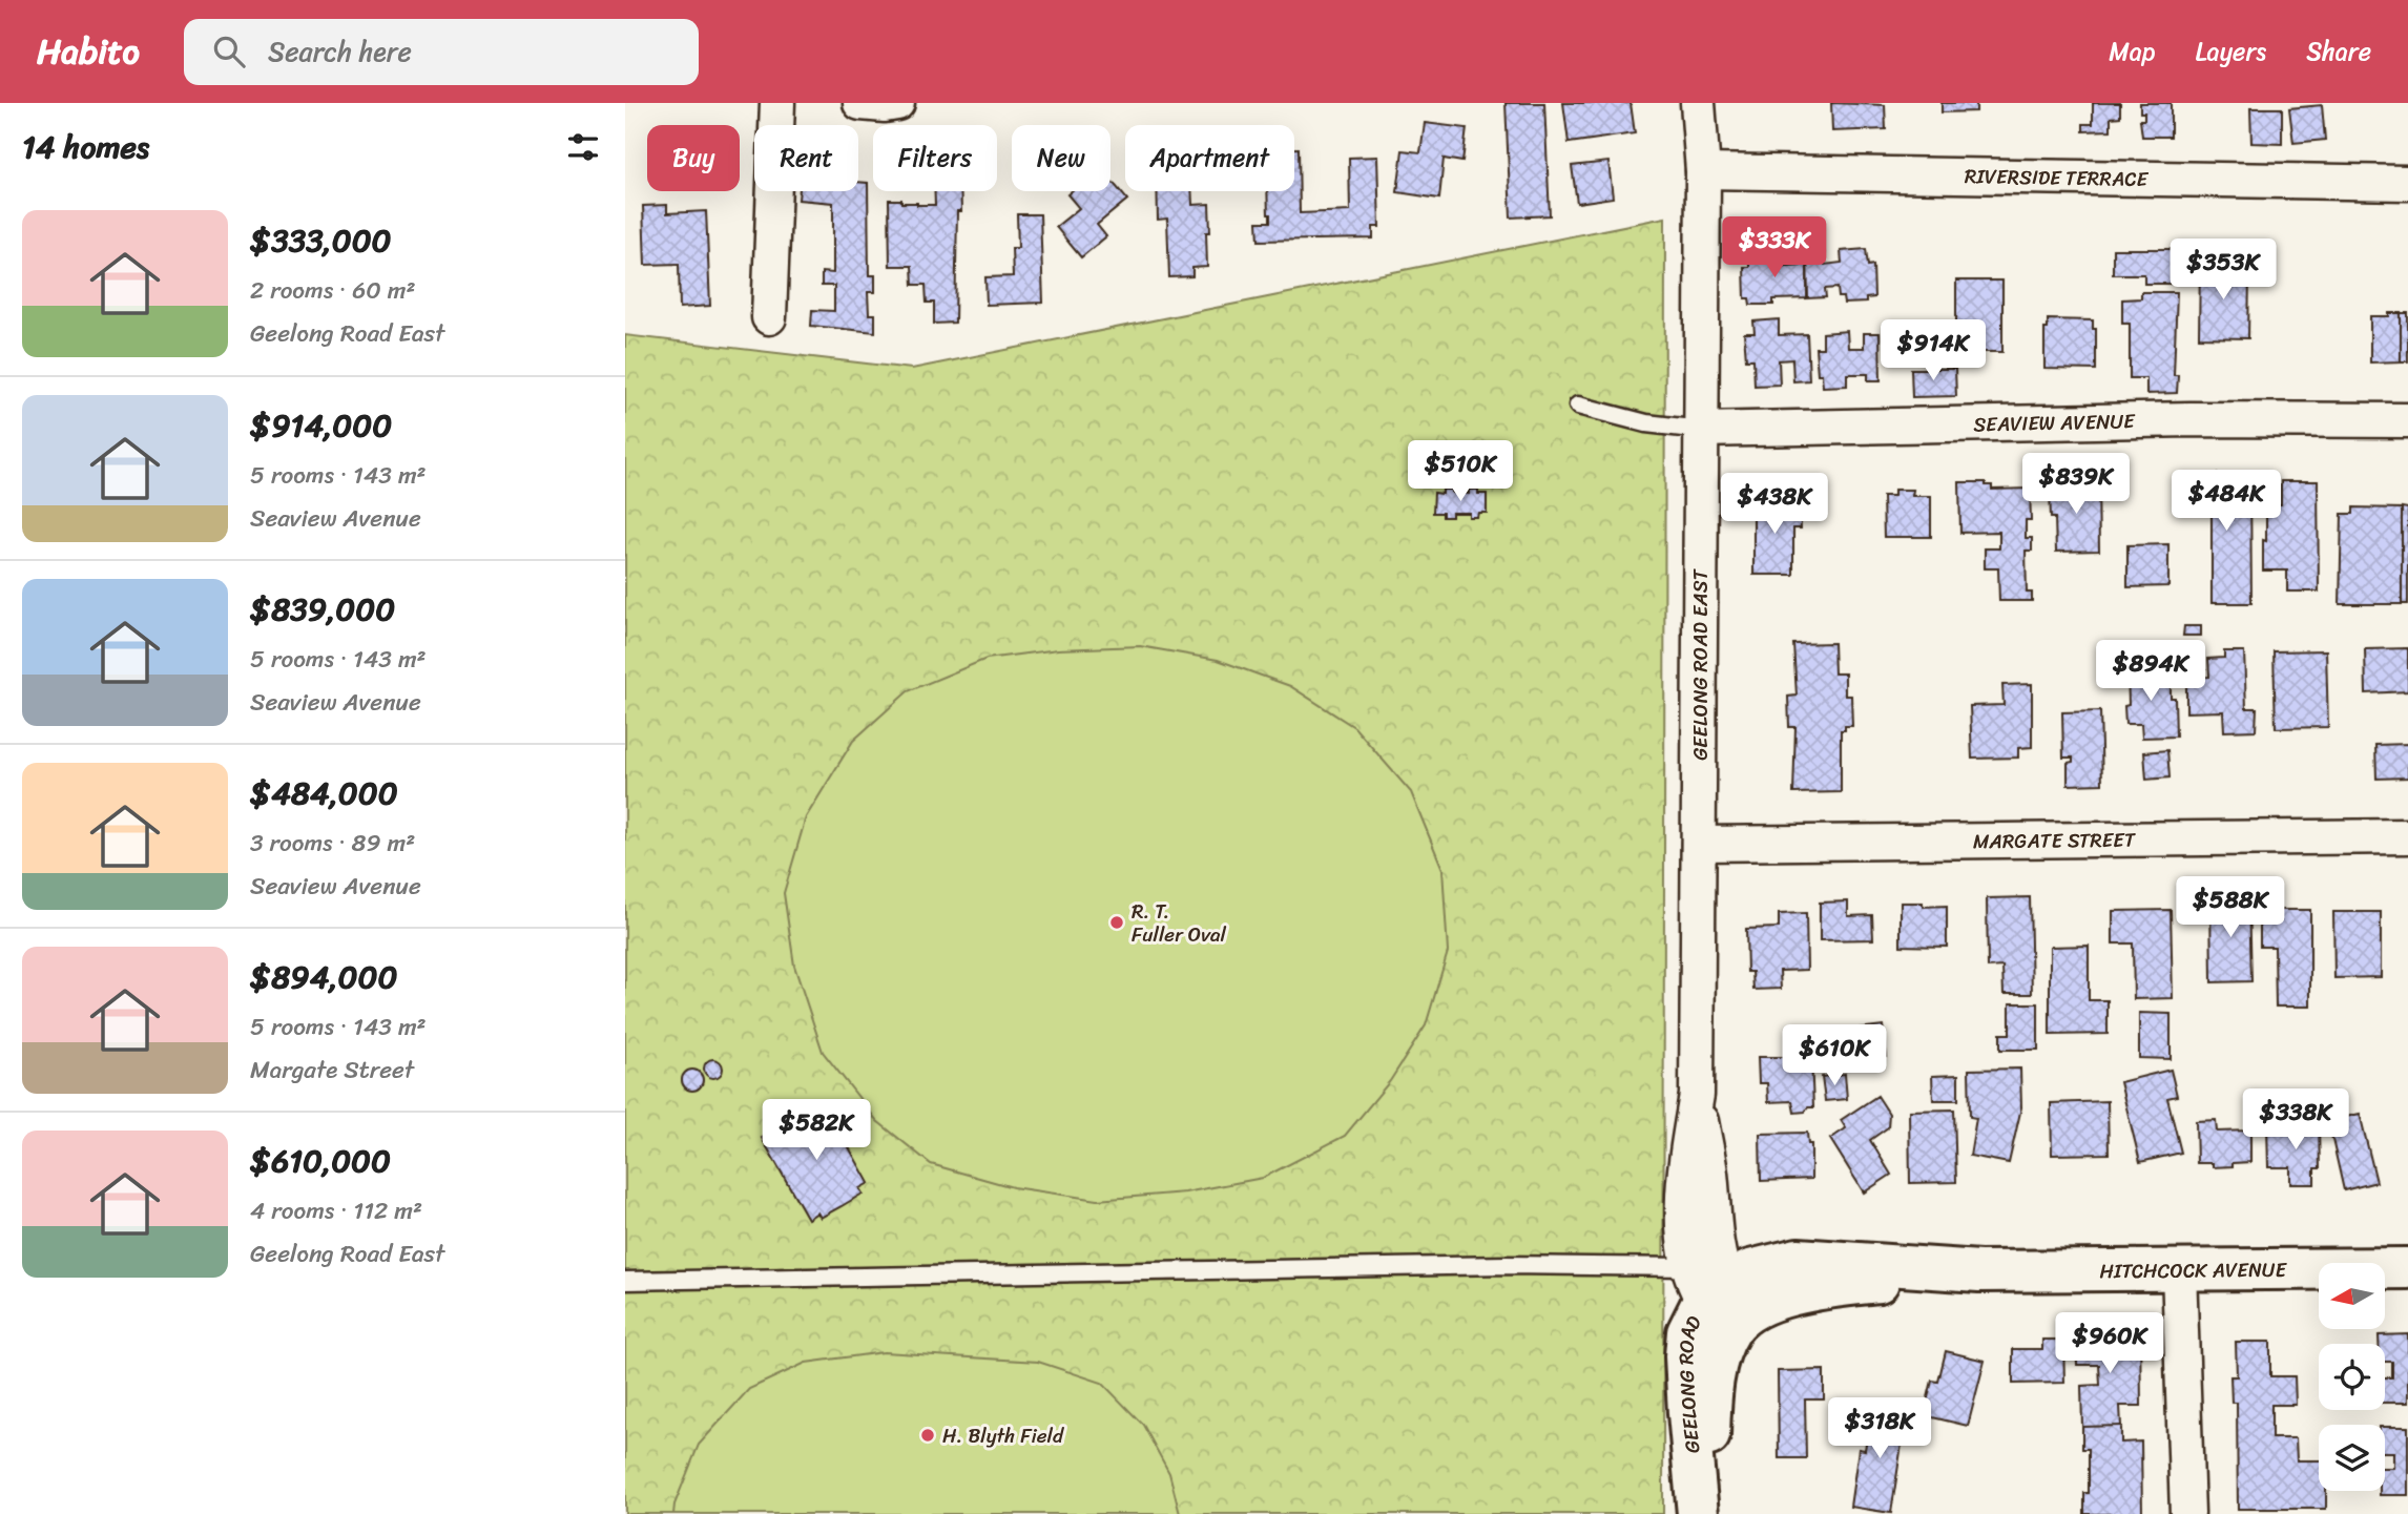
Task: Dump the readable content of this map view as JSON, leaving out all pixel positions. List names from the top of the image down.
{
  "streets": {
    "street": [
      "RIVERSIDE TERRACE",
      "SEAVIEW AVENUE",
      "GEELONG ROAD EAST",
      "MARGATE STREET",
      "HITCHCOCK AVENUE",
      "GEELONG ROAD"
    ]
  },
  "crossings": [
    ["RIVERSIDE TERRACE", "GEELONG ROAD EAST"],
    ["SEAVIEW AVENUE", "GEELONG ROAD EAST"],
    ["GEELONG ROAD EAST", "MARGATE STREET"],
    ["GEELONG ROAD EAST", "HITCHCOCK AVENUE"],
    ["GEELONG ROAD EAST", "GEELONG ROAD"],
    ["HITCHCOCK AVENUE", "GEELONG ROAD"]
  ],
  "places": ["R. T. Fuller Oval", "H. Blyth Field"],
  "north": "left",
  "page": {
    "header": "Habito",
    "search": "Search here",
    "nav": ["Map", "Layers", "Share"],
    "heading": "14 homes",
    "chip": [
      "Buy",
      "Rent",
      "Filters",
      "New",
      "Apartment"
    ],
    "list": [
      {
        "name": "$333,000",
        "note": "2 rooms · 60 m² · Geelong Road East"
      },
      {
        "name": "$914,000",
        "note": "5 rooms · 143 m² · Seaview Avenue"
      },
      {
        "name": "$839,000",
        "note": "5 rooms · 143 m² · Seaview Avenue"
      },
      {
        "name": "$484,000",
        "note": "3 rooms · 89 m² · Seaview Avenue"
      },
      {
        "name": "$894,000",
        "note": "5 rooms · 143 m² · Margate Street"
      },
      {
        "name": "$610,000",
        "note": "4 rooms · 112 m² · Geelong Road East"
      }
    ],
    "price": [
      "$333K",
      "$353K",
      "$914K",
      "$510K",
      "$839K",
      "$484K",
      "$438K",
      "$894K",
      "$588K",
      "$610K",
      "$338K",
      "$582K",
      "$960K",
      "$318K"
    ]
  }
}
